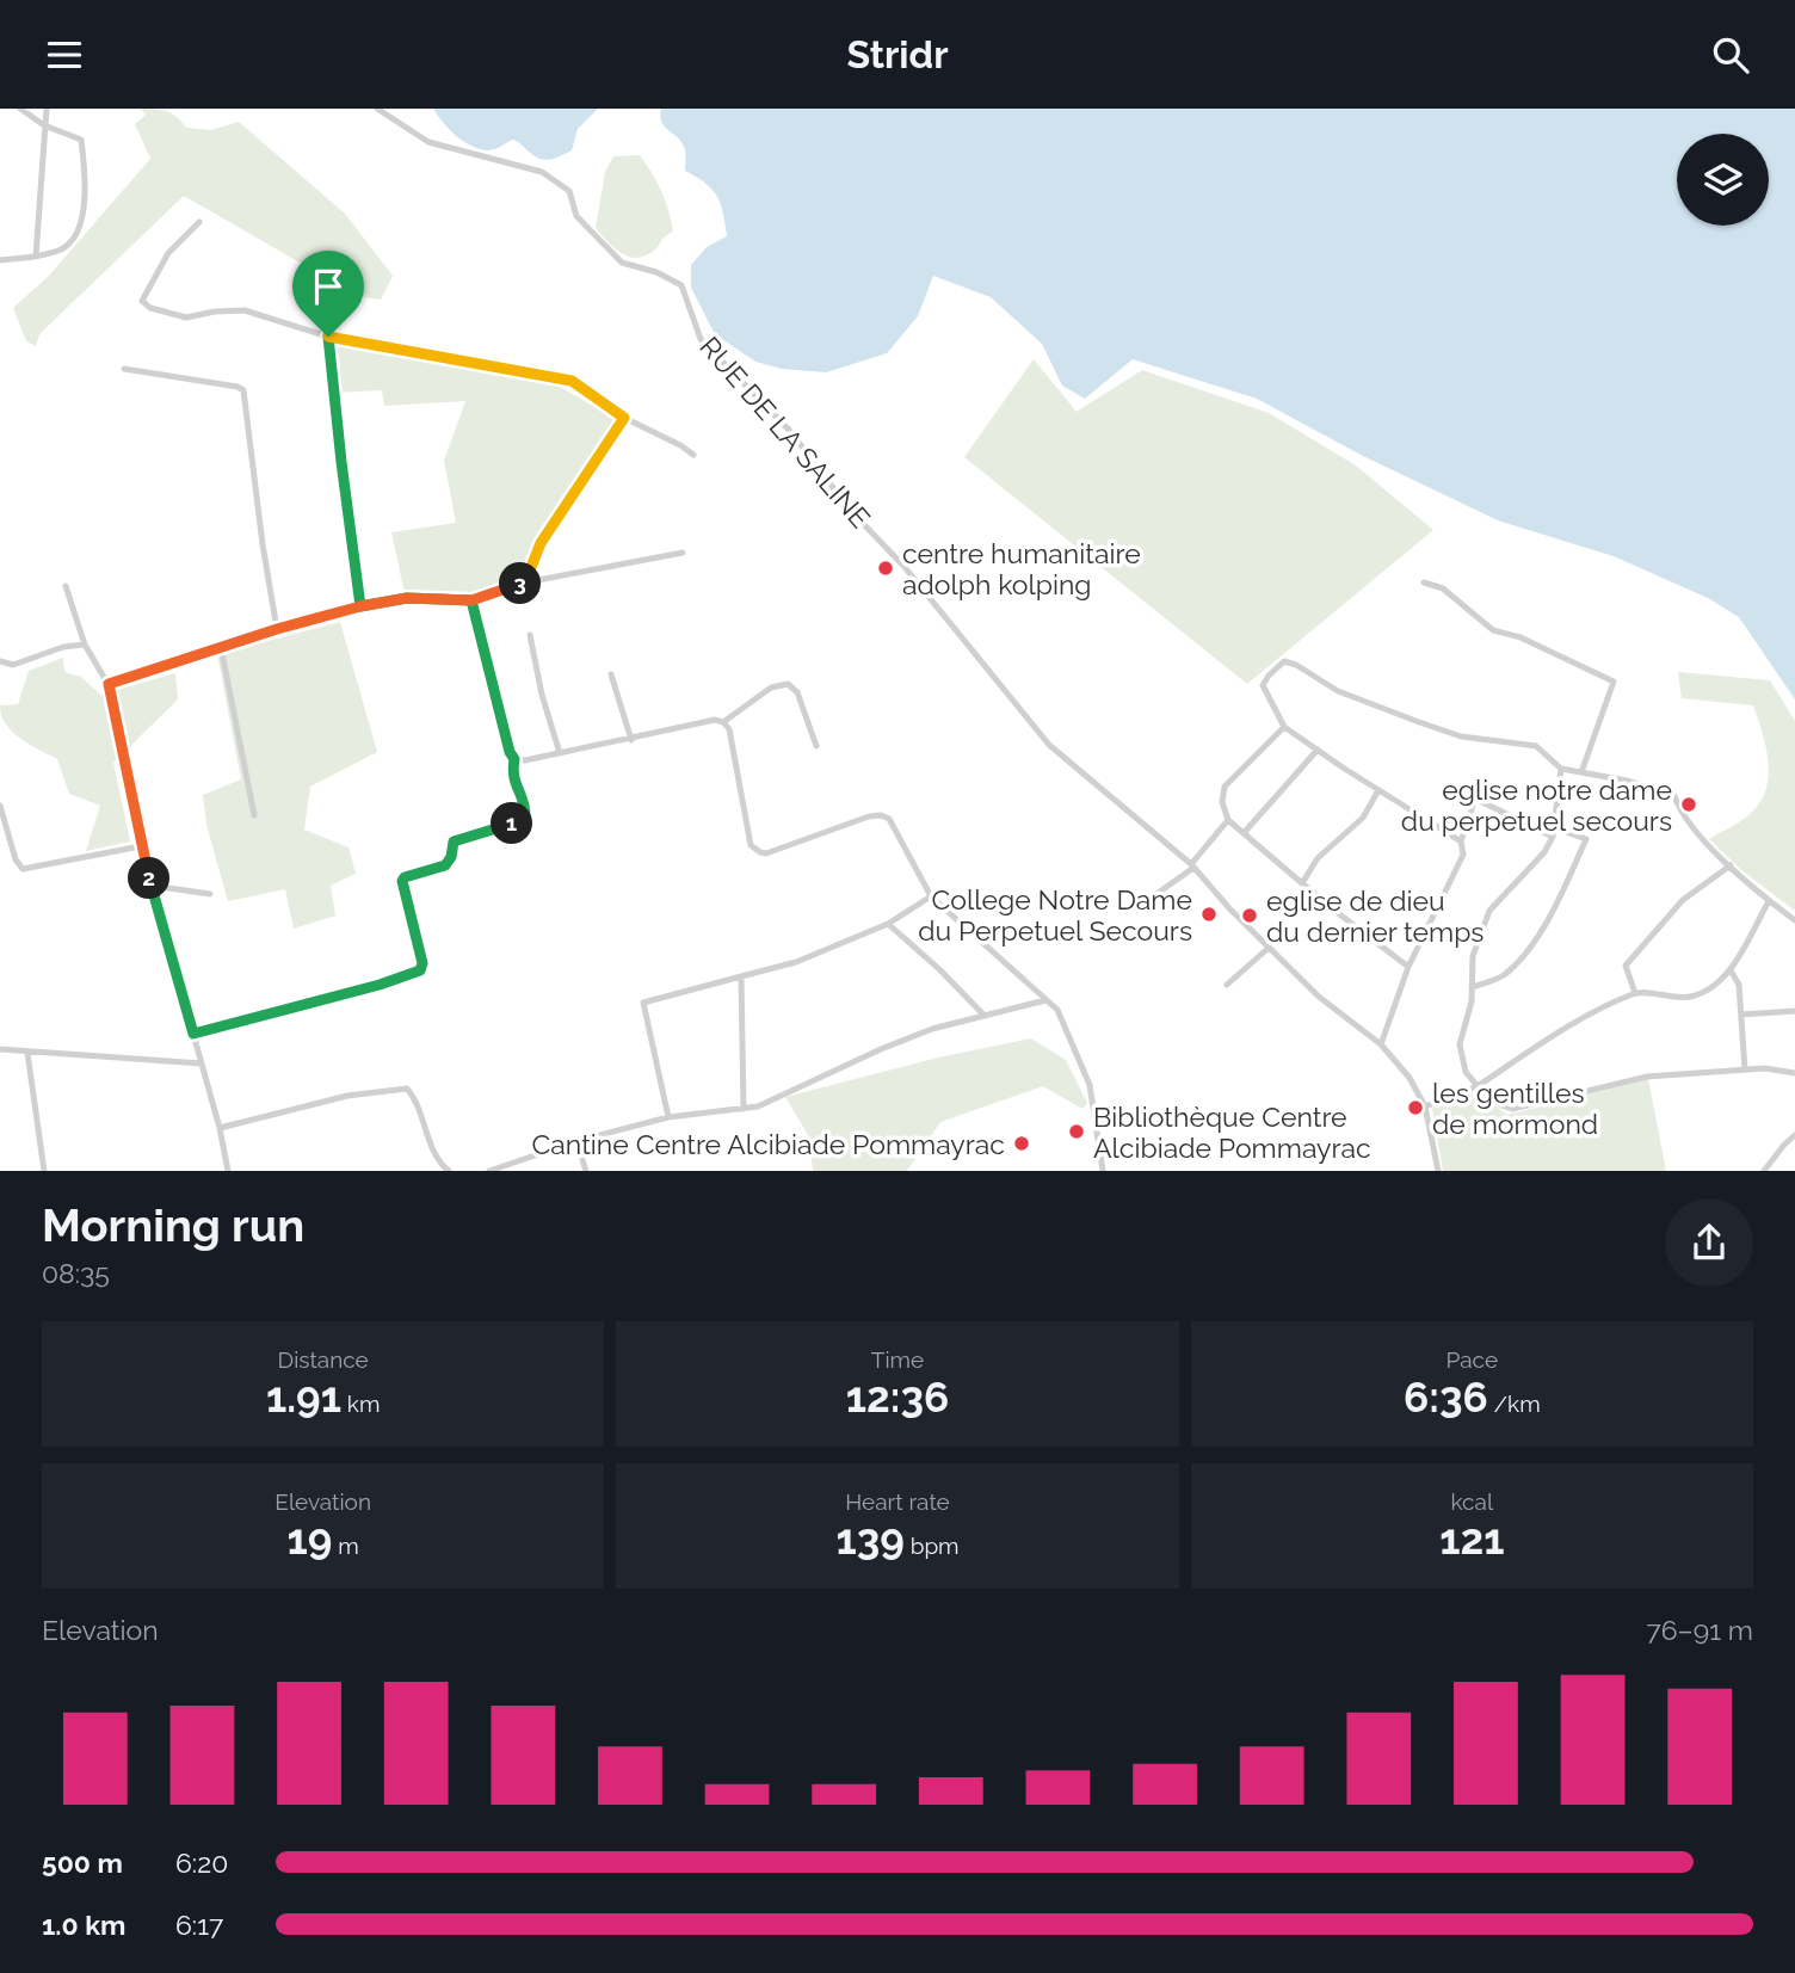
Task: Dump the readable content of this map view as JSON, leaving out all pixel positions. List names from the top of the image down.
{
  "streets": {
    "street": ["RUE DE LA SALINE"]
  },
  "places": [
    "centre humanitaire adolph kolping",
    "eglise notre dame du perpetuel secours",
    "College Notre Dame du Perpetuel Secours",
    "eglise de dieu du dernier temps",
    "les gentilles de mormond",
    "Bibliothèque Centre Alcibiade Pommayrac",
    "Cantine Centre Alcibiade Pommayrac"
  ],
  "page": {
    "header": "Stridr",
    "pins": ["3", "1", "2"],
    "heading": ["Morning run", "08:35"],
    "stats": [
      ["Distance", "1.91 km"],
      ["Time", "12:36"],
      ["Pace", "6:36 /km"],
      ["Elevation", "19 m"],
      ["Heart rate", "139 bpm"],
      ["kcal", "121"]
    ],
    "chart": ["Elevation", "76–91 m"],
    "list": [
      {
        "name": "500 m",
        "note": "6:20"
      },
      {
        "name": "1.0 km",
        "note": "6:17"
      }
    ]
  }
}
